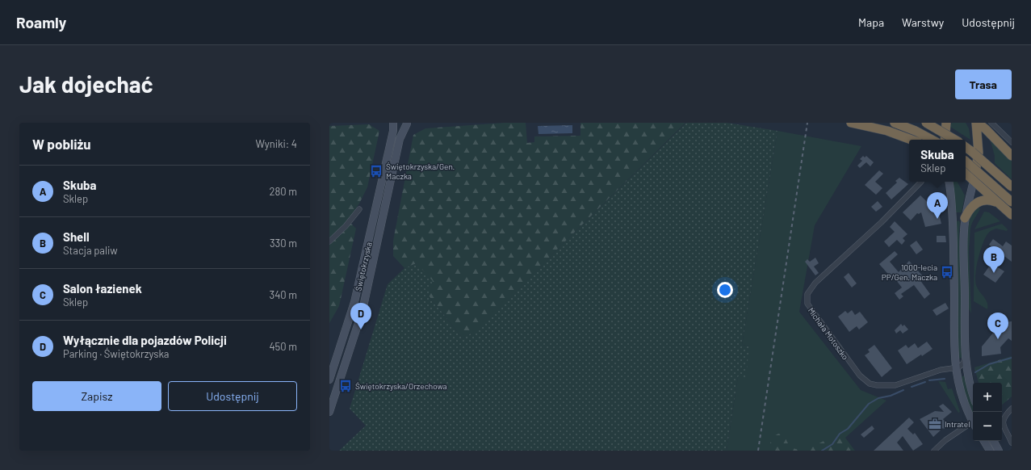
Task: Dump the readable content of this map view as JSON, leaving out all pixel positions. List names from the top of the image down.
{
  "streets": {
    "main road": ["Świętokrzyska"],
    "street": ["Michała Motoszko"]
  },
  "places": {
    "bus stop": ["Świętokrzyska/Gen. Maczka", "1000-lecia PP/Gen. Maczka", "Świętokrzyska/Orzechowa"],
    "office": ["Intratel"]
  },
  "page": {
    "header": "Roamly",
    "nav": ["Mapa", "Warstwy", "Udostępnij"],
    "buttons": [
      "Trasa",
      ["Zapisz", "Udostępnij"]
    ],
    "title": "Jak dojechać",
    "heading": ["W pobliżu", "Wyniki: 4"],
    "popup": ["Skuba", "Sklep"],
    "list": [
      {
        "mark": "A",
        "name": "Skuba",
        "note": "Sklep",
        "value": "280 m"
      },
      {
        "mark": "B",
        "name": "Shell",
        "note": "Stacja paliw",
        "value": "330 m"
      },
      {
        "mark": "C",
        "name": "Salon łazienek",
        "note": "Sklep",
        "value": "340 m"
      },
      {
        "mark": "D",
        "name": "Wyłącznie dla pojazdów Policji",
        "note": "Parking · Świętokrzyska",
        "value": "450 m"
      }
    ],
    "pins": [
      "A",
      "B",
      "D",
      "C"
    ],
    "map_buttons": ["+", "−"]
  }
}
